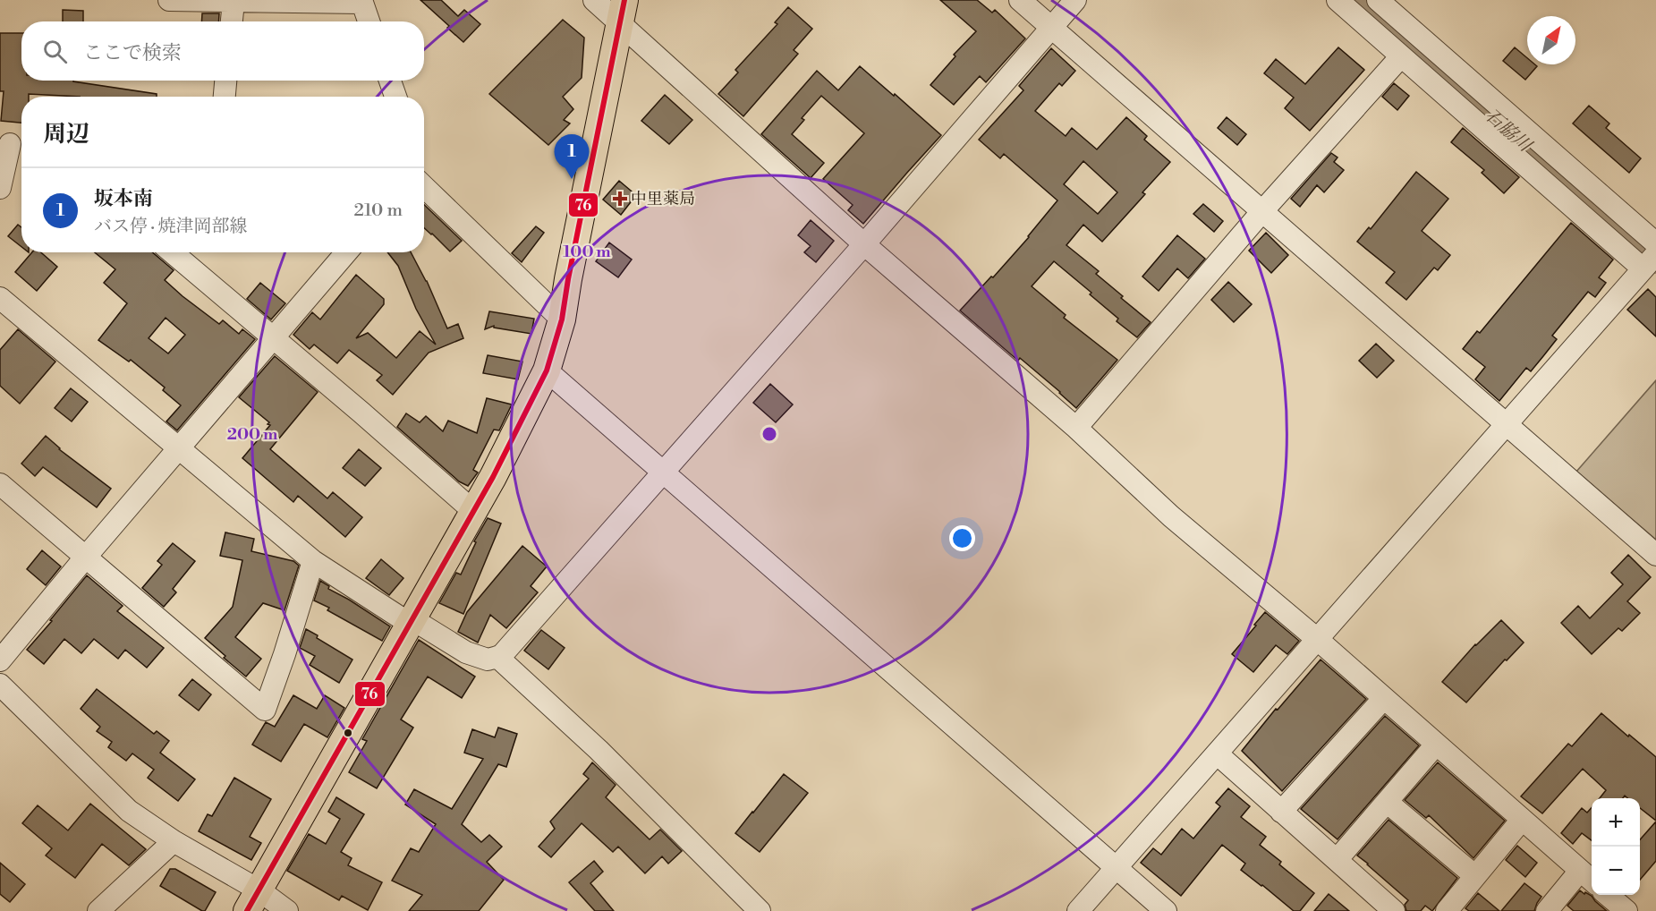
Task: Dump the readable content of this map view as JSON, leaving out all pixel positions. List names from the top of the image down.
{
  "water": ["石脇川"],
  "places": {
    "health": ["中里薬局"]
  },
  "lines": ["transit line 76"],
  "north": "top right",
  "page": {
    "search": "ここで検索",
    "heading": "周辺",
    "pins": "1",
    "list": [
      {
        "mark": "1",
        "name": "坂本南",
        "note": "バス停 · 焼津岡部線",
        "value": "210 m"
      }
    ],
    "map_buttons": ["+", "−"]
  },
  "rings": ["100 m", "200 m"]
}
